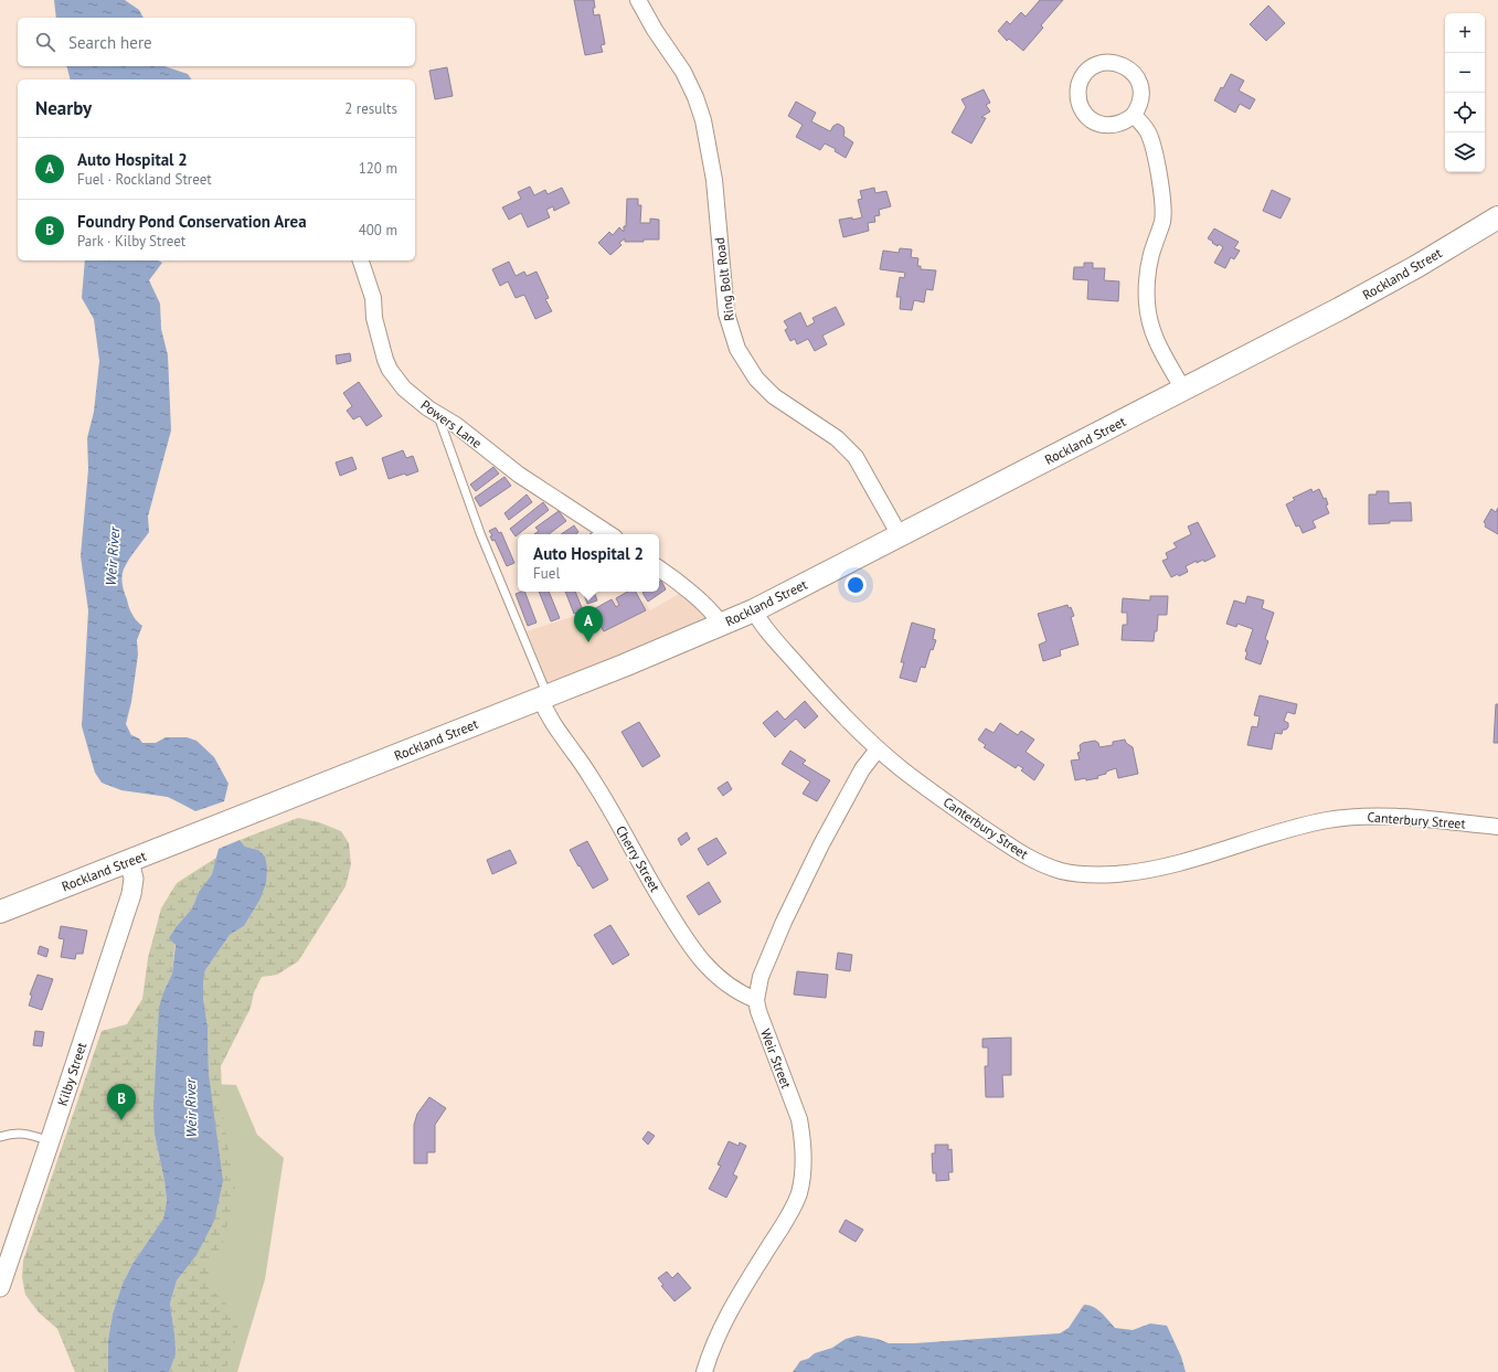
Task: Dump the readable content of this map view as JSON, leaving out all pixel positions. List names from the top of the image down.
{
  "streets": {
    "main road": ["Rockland Street"],
    "street": [
      "Ring Bolt Road",
      "Powers Lane",
      "Canterbury Street",
      "Cherry Street",
      "Weir Street",
      "Kilby Street"
    ]
  },
  "crossings": [
    ["Rockland Street", "Ring Bolt Road"],
    ["Rockland Street", "Canterbury Street"],
    ["Rockland Street", "Cherry Street"],
    ["Rockland Street", "Kilby Street"],
    ["Canterbury Street", "Weir Street"],
    ["Cherry Street", "Weir Street"]
  ],
  "water": ["Weir River"],
  "page": {
    "map_buttons": ["+", "−"],
    "search": "Search here",
    "heading": ["Nearby", "2 results"],
    "list": [
      {
        "mark": "A",
        "name": "Auto Hospital 2",
        "note": "Fuel · Rockland Street",
        "value": "120 m"
      },
      {
        "mark": "B",
        "name": "Foundry Pond Conservation Area",
        "note": "Park · Kilby Street",
        "value": "400 m"
      }
    ],
    "popup": ["Auto Hospital 2", "Fuel"],
    "pins": ["A", "B"]
  }
}
